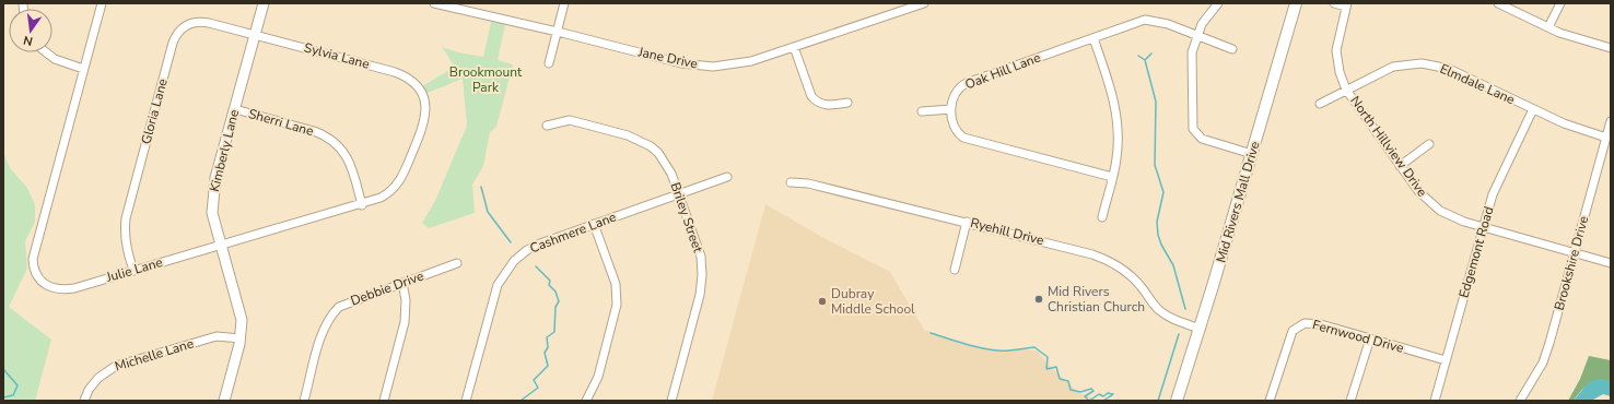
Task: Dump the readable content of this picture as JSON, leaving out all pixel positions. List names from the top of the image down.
{
  "streets": {
    "main road": ["Mid Rivers Mall Drive"],
    "street": [
      "Sylvia Lane",
      "Jane Drive",
      "Oak Hill Lane",
      "Elmdale Lane",
      "Gloria Lane",
      "Sherri Lane",
      "North Hillview Drive",
      "Kimberly Lane",
      "Briley Street",
      "Ryehill Drive",
      "Cashmere Lane",
      "Edgemont Road",
      "Brookshire Drive",
      "Julie Lane",
      "Debbie Drive",
      "Fernwood Drive",
      "Michelle Lane"
    ]
  },
  "crossings": [
    ["Sylvia Lane", "Gloria Lane"],
    ["Sylvia Lane", "Kimberly Lane"],
    ["Sylvia Lane", "Julie Lane"],
    ["Elmdale Lane", "North Hillview Drive"],
    ["Elmdale Lane", "Edgemont Road"],
    ["Elmdale Lane", "Brookshire Drive"],
    ["Gloria Lane", "Kimberly Lane"],
    ["Gloria Lane", "Julie Lane"],
    ["Sherri Lane", "Kimberly Lane"],
    ["Sherri Lane", "Julie Lane"],
    ["North Hillview Drive", "Edgemont Road"],
    ["North Hillview Drive", "Brookshire Drive"],
    ["Kimberly Lane", "Julie Lane"],
    ["Kimberly Lane", "Michelle Lane"],
    ["Mid Rivers Mall Drive", "Ryehill Drive"],
    ["Briley Street", "Cashmere Lane"],
    ["Edgemont Road", "Fernwood Drive"]
  ],
  "parks": ["Brookmount Park"],
  "places": ["Mid Rivers Christian Church", "Dubray Middle School"],
  "north": "bottom"
}
